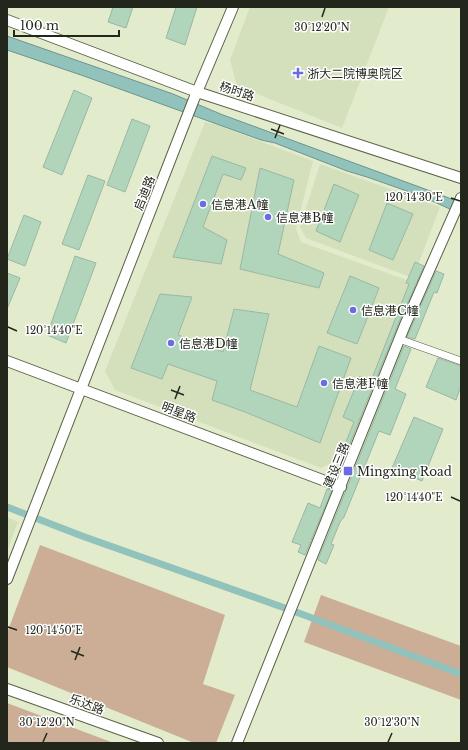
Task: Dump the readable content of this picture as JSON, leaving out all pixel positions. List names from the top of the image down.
{
  "streets": {
    "street": [
      "杨时路",
      "启迪路",
      "明星路",
      "建设三路",
      "乐达路"
    ]
  },
  "crossings": [
    ["杨时路", "启迪路"],
    ["启迪路", "明星路"],
    ["明星路", "建设三路"]
  ],
  "places": {
    "health": ["浙大二院博奥院区"],
    "other": [
      "信息港A幢",
      "信息港B幢",
      "信息港C幢",
      "信息港D幢",
      "信息港F幢"
    ],
    "transit": ["Mingxing Road"]
  },
  "scale_bar": "100 m",
  "coordinates": [
    "30°12'20\"N",
    "120°14'30\"E",
    "120°14'40\"E",
    "120°14'50\"E",
    "30°12'30\"N"
  ]
}
